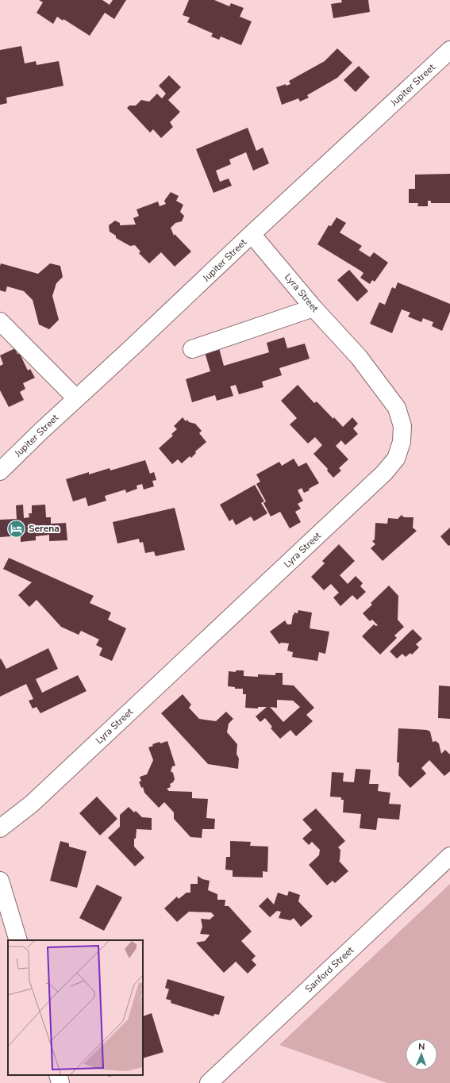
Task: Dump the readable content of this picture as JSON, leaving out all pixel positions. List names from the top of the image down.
{
  "streets": {
    "street": ["Jupiter Street", "Lyra Street", "Sanford Street"]
  },
  "crossings": [
    ["Jupiter Street", "Lyra Street"]
  ],
  "places": {
    "hotel": ["Serena"]
  },
  "north": "top"
}
